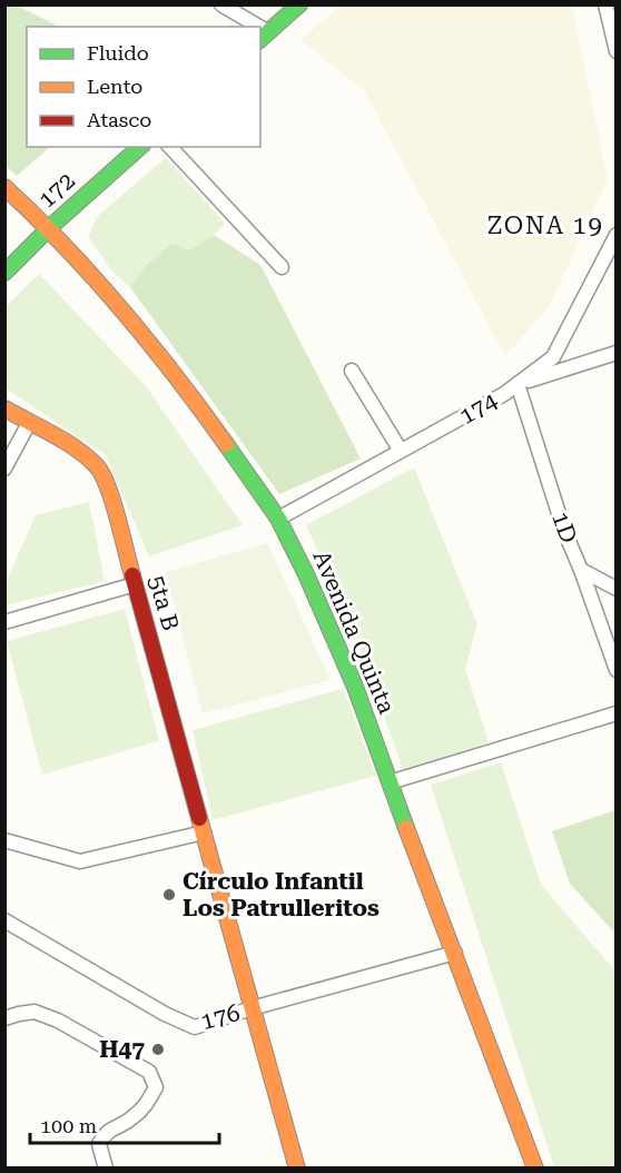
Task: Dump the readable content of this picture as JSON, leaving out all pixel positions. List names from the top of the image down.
{
  "streets": {
    "main road": ["172", "5ta B", "Avenida Quinta"],
    "street": ["174", "1D", "176"]
  },
  "crossings": [
    ["172", "Avenida Quinta"],
    ["174", "1D"],
    ["174", "Avenida Quinta"],
    ["5ta B", "176"],
    ["Avenida Quinta", "176"]
  ],
  "districts": ["ZONA 19"],
  "places": ["Círculo Infantil Los Patrulleritos", "H47"],
  "legend": ["Fluido", "Lento", "Atasco"],
  "scale_bar": "100 m"
}
